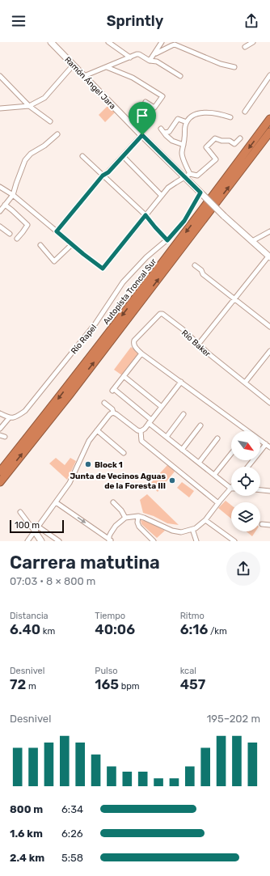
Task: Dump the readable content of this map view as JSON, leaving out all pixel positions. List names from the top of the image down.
{
  "streets": {
    "highway": ["Autopista Troncal Sur"],
    "main road": ["Ramón Ángel Jara"],
    "street": ["Río Rapel", "Río Baker"]
  },
  "crossings": [
    ["Ramón Ángel Jara", "Río Rapel"]
  ],
  "places": ["Block 1", "Junta de Vecinos Aguas de la Foresta III"],
  "scale_bar": "100 m",
  "north": "bottom right",
  "page": {
    "header": "Sprintly",
    "scale": "100 m",
    "heading": ["Carrera matutina", "07:03 · 8 × 800 m"],
    "stats": [
      ["Distancia", "6.40 km"],
      ["Tiempo", "40:06"],
      ["Ritmo", "6:16 /km"],
      ["Desnivel", "72 m"],
      ["Pulso", "165 bpm"],
      ["kcal", "457"]
    ],
    "chart": ["Desnivel", "195–202 m"],
    "list": [
      {
        "name": "800 m",
        "note": "6:34"
      },
      {
        "name": "1.6 km",
        "note": "6:26"
      },
      {
        "name": "2.4 km",
        "note": "5:58"
      }
    ]
  }
}
